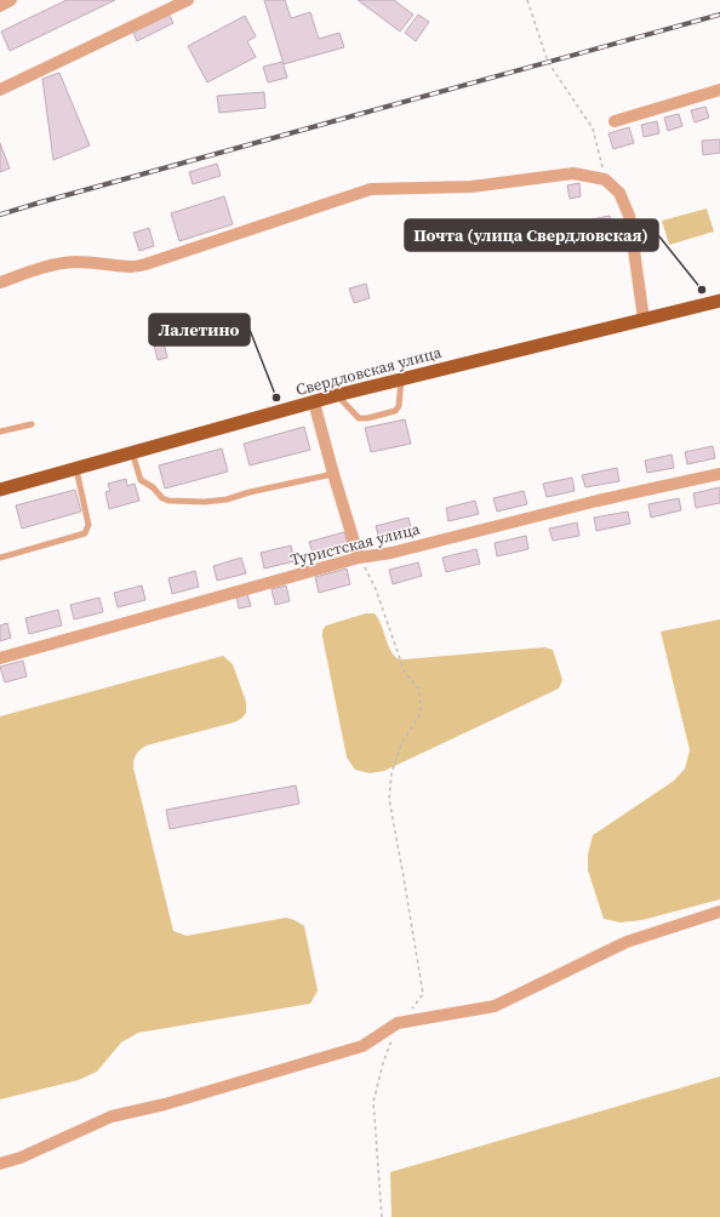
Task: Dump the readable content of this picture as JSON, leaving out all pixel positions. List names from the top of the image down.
{
  "streets": {
    "highway": ["Свердловская улица"],
    "street": ["Туристская улица"]
  },
  "places": ["Почта (улица Свердловская)", "Лалетино"]
}
